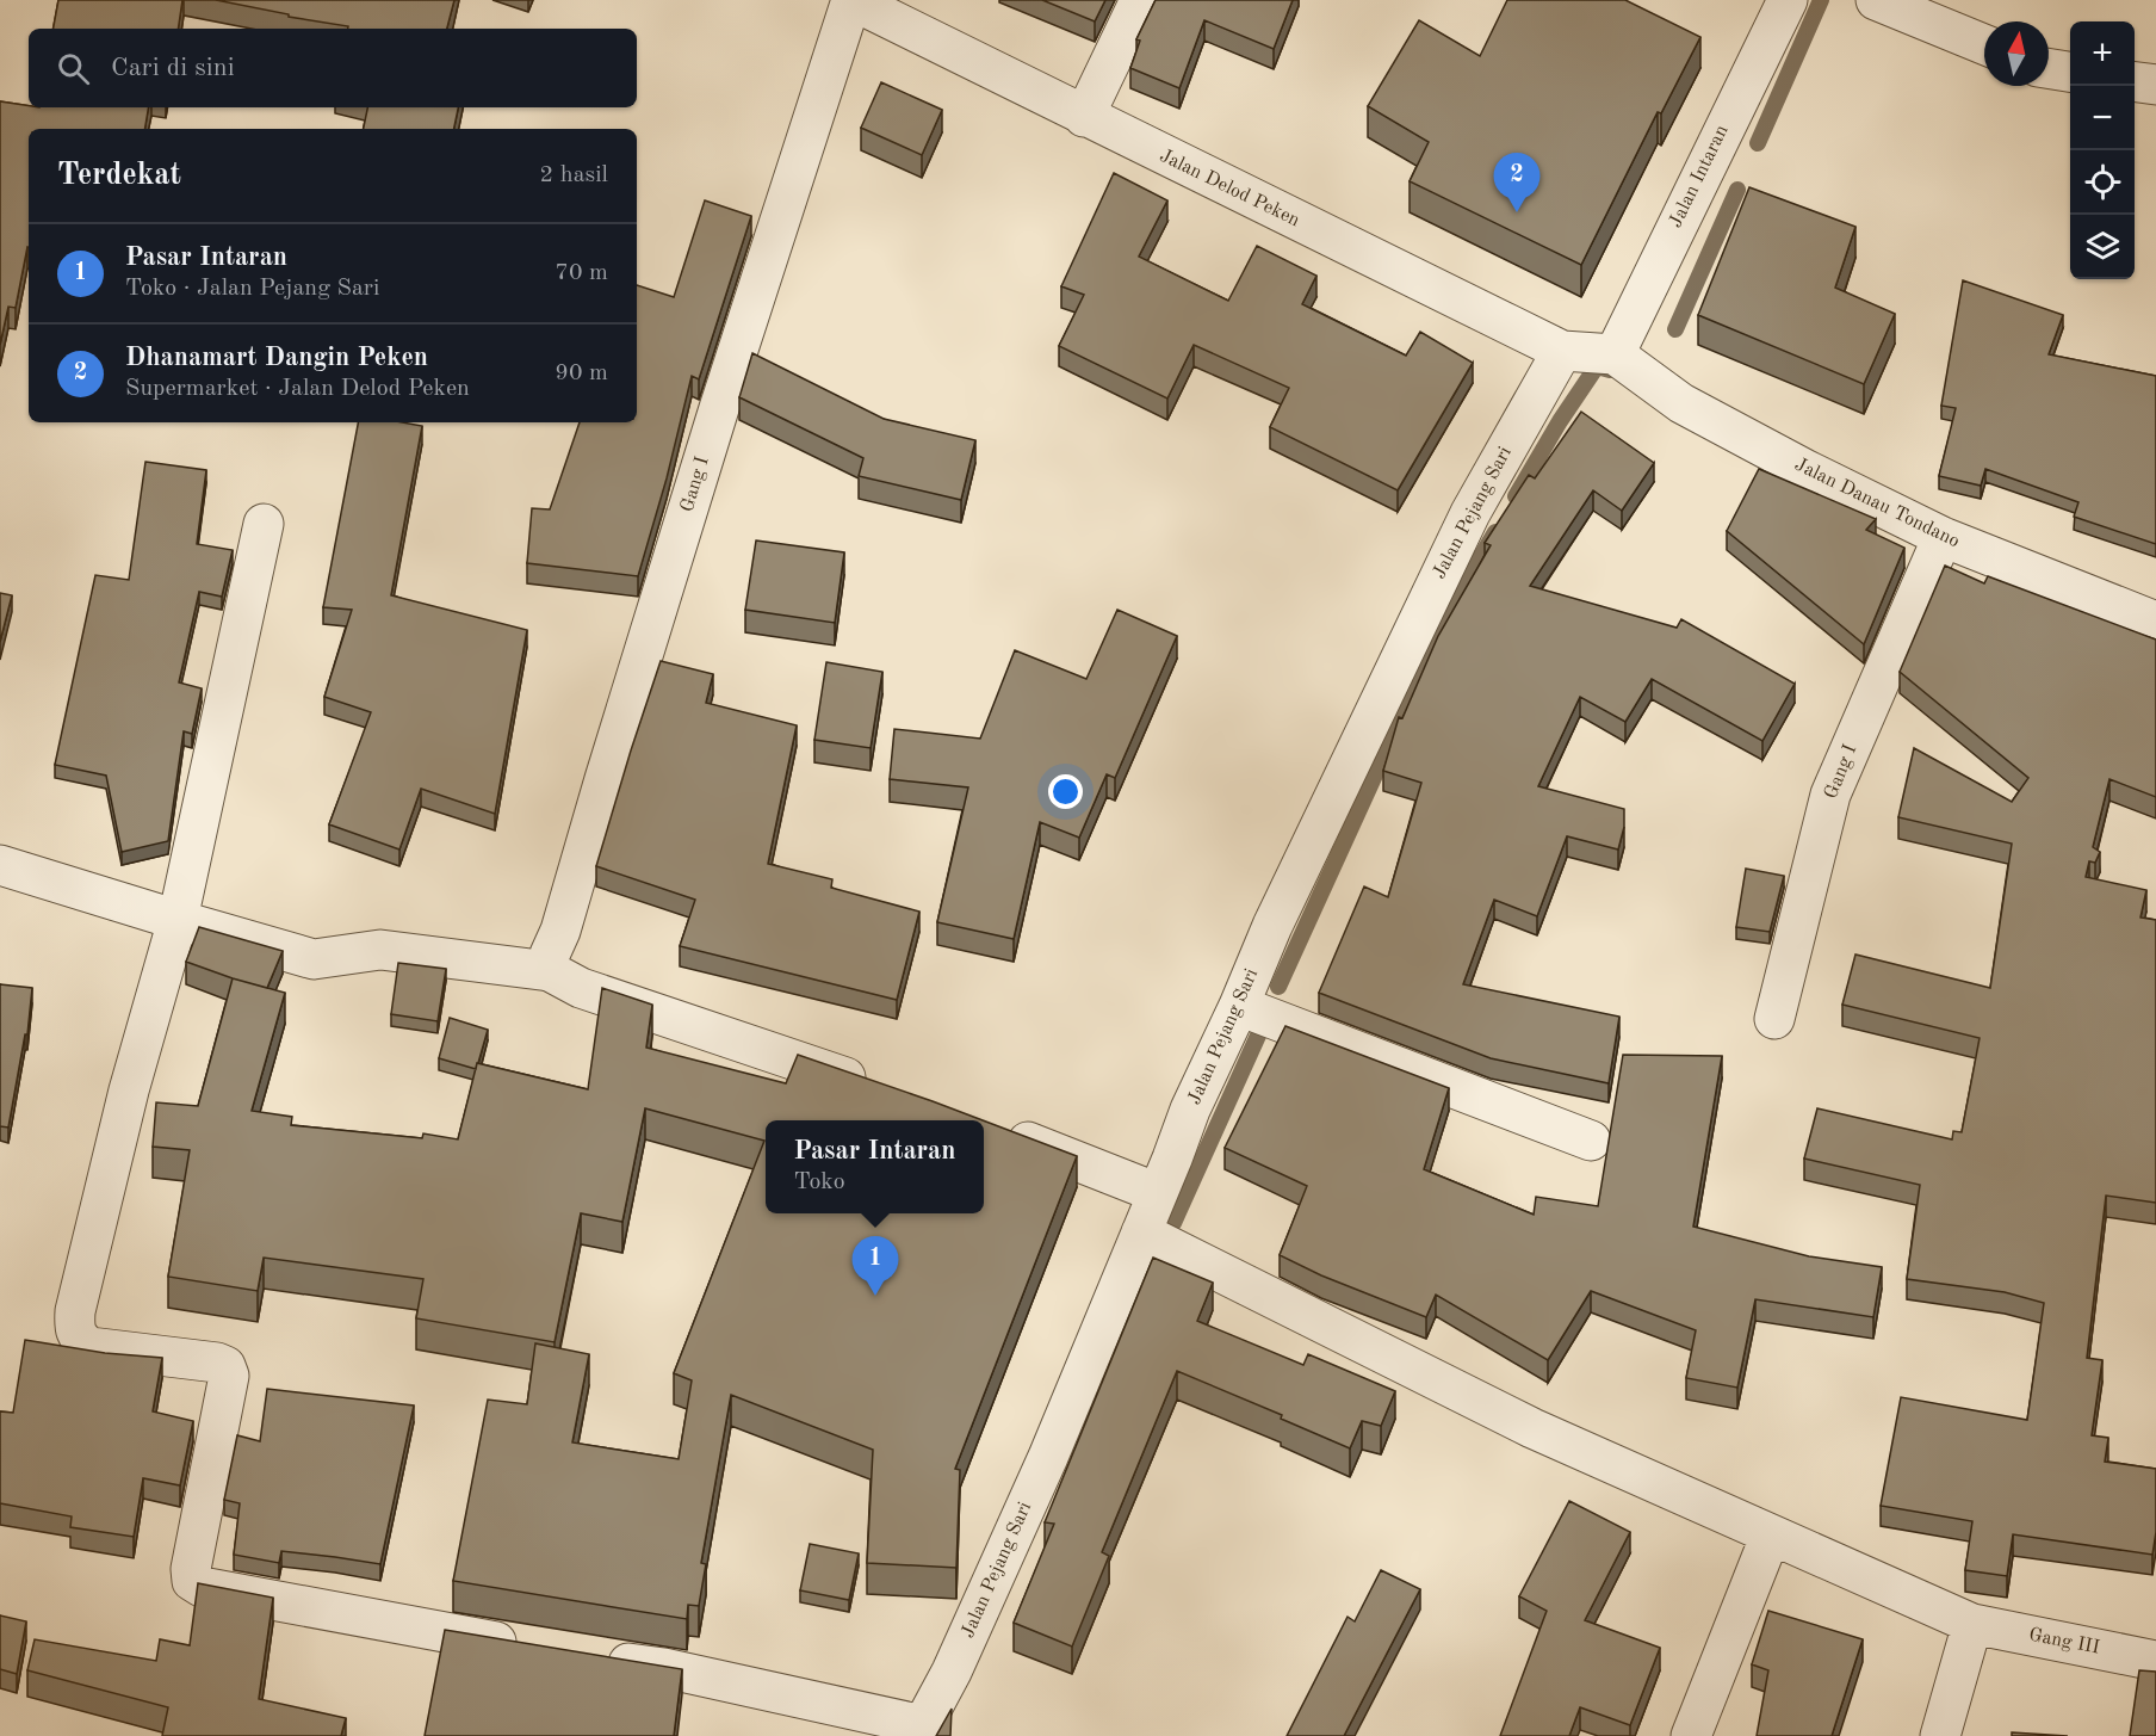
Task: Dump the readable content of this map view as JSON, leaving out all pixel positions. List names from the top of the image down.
{
  "streets": {
    "street": [
      "Jalan Intaran",
      "Jalan Delod Peken",
      "Gang I",
      "Jalan Danau Tondano",
      "Jalan Pejang Sari",
      "Gang III"
    ]
  },
  "crossings": [
    ["Jalan Intaran", "Jalan Delod Peken"],
    ["Jalan Intaran", "Jalan Danau Tondano"],
    ["Jalan Delod Peken", "Gang I"],
    ["Jalan Delod Peken", "Jalan Danau Tondano"],
    ["Jalan Delod Peken", "Jalan Pejang Sari"],
    ["Gang I", "Jalan Danau Tondano"],
    ["Jalan Pejang Sari", "Gang III"]
  ],
  "north": "top",
  "page": {
    "map_buttons": ["+", "−"],
    "search": "Cari di sini",
    "heading": ["Terdekat", "2 hasil"],
    "pins": ["2", "1"],
    "list": [
      {
        "mark": "1",
        "name": "Pasar Intaran",
        "note": "Toko · Jalan Pejang Sari",
        "value": "70 m"
      },
      {
        "mark": "2",
        "name": "Dhanamart Dangin Peken",
        "note": "Supermarket · Jalan Delod Peken",
        "value": "90 m"
      }
    ],
    "popup": ["Pasar Intaran", "Toko"]
  }
}
